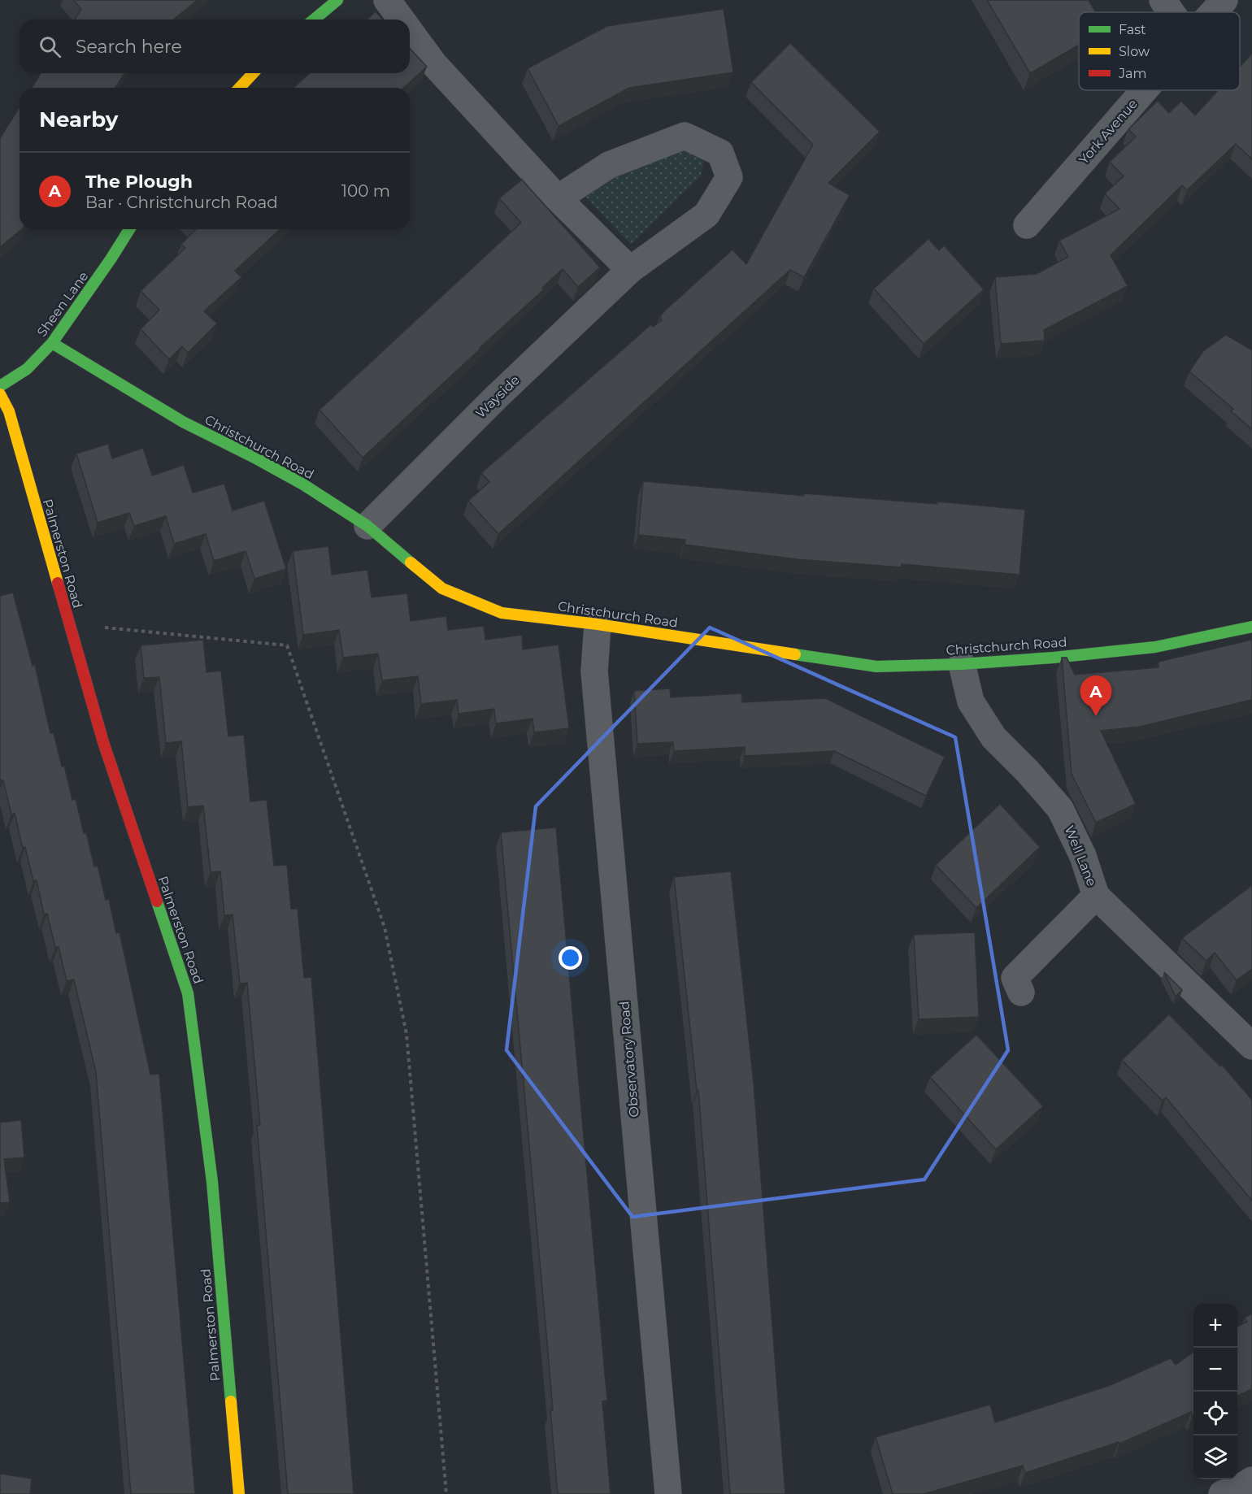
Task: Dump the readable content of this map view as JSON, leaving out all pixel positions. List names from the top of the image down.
{
  "streets": {
    "street": [
      "York Avenue",
      "Sheen Lane",
      "Wayside",
      "Christchurch Road",
      "Palmerston Road",
      "Well Lane",
      "Observatory Road"
    ]
  },
  "crossings": [
    ["Sheen Lane", "Christchurch Road"],
    ["Wayside", "Christchurch Road"],
    ["Christchurch Road", "Well Lane"],
    ["Christchurch Road", "Observatory Road"]
  ],
  "legend": ["Fast", "Slow", "Jam"],
  "page": {
    "search": "Search here",
    "heading": "Nearby",
    "list": [
      {
        "mark": "A",
        "name": "The Plough",
        "note": "Bar · Christchurch Road",
        "value": "100 m"
      }
    ],
    "pins": "A",
    "map_buttons": ["+", "−"]
  }
}
